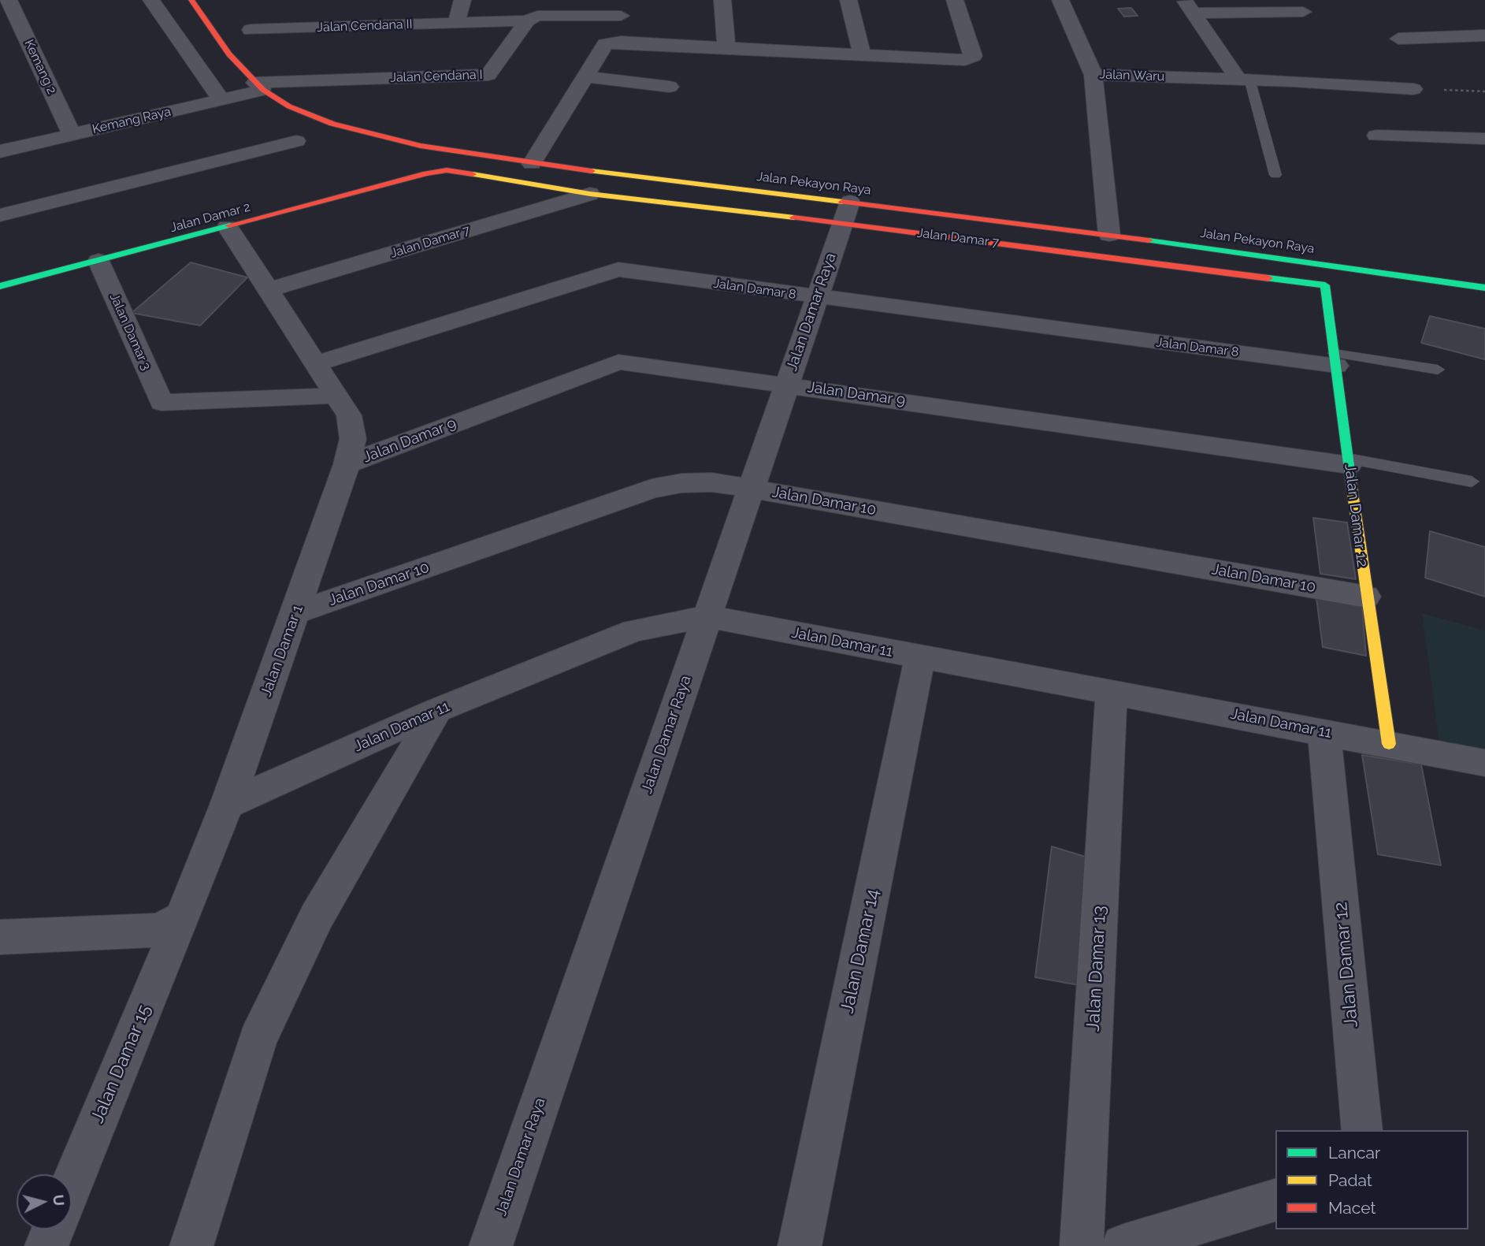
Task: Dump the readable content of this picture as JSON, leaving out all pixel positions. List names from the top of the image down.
{
  "streets": {
    "street": [
      "Jalan Cendana II",
      "Kemang 2",
      "Jalan Waru",
      "Jalan Cendana I",
      "Kemang Raya",
      "Jalan Pekayon Raya",
      "Jalan Damar 2",
      "Jalan Damar 7",
      "Jalan Damar 8",
      "Jalan Damar Raya",
      "Jalan Damar 3",
      "Jalan Damar 9",
      "Jalan Damar 10",
      "Jalan Damar 12",
      "Jalan Damar 11",
      "Jalan Damar 1",
      "Jalan Damar 14",
      "Jalan Damar 13",
      "Jalan Damar 15"
    ]
  },
  "crossings": [
    ["Jalan Cendana II", "Jalan Cendana I"],
    ["Kemang 2", "Kemang Raya"],
    ["Jalan Waru", "Jalan Pekayon Raya"],
    ["Jalan Cendana I", "Kemang Raya"],
    ["Jalan Cendana I", "Jalan Pekayon Raya"],
    ["Kemang Raya", "Jalan Pekayon Raya"],
    ["Jalan Pekayon Raya", "Jalan Damar 7"],
    ["Jalan Pekayon Raya", "Jalan Damar Raya"],
    ["Jalan Damar 2", "Jalan Damar 7"],
    ["Jalan Damar 2", "Jalan Damar 3"],
    ["Jalan Damar 2", "Jalan Damar 1"],
    ["Jalan Damar 7", "Jalan Damar Raya"],
    ["Jalan Damar 7", "Jalan Damar 12"],
    ["Jalan Damar 7", "Jalan Damar 1"],
    ["Jalan Damar 8", "Jalan Damar Raya"],
    ["Jalan Damar 8", "Jalan Damar 12"],
    ["Jalan Damar 8", "Jalan Damar 1"],
    ["Jalan Damar Raya", "Jalan Damar 9"],
    ["Jalan Damar Raya", "Jalan Damar 10"],
    ["Jalan Damar Raya", "Jalan Damar 11"],
    ["Jalan Damar 3", "Jalan Damar 1"],
    ["Jalan Damar 9", "Jalan Damar 12"],
    ["Jalan Damar 9", "Jalan Damar 1"],
    ["Jalan Damar 10", "Jalan Damar 12"],
    ["Jalan Damar 10", "Jalan Damar 1"],
    ["Jalan Damar 12", "Jalan Damar 11"],
    ["Jalan Damar 11", "Jalan Damar 1"],
    ["Jalan Damar 11", "Jalan Damar 14"],
    ["Jalan Damar 11", "Jalan Damar 13"],
    ["Jalan Damar 1", "Jalan Damar 15"]
  ],
  "legend": ["Lancar", "Padat", "Macet"],
  "north": "right"
}
